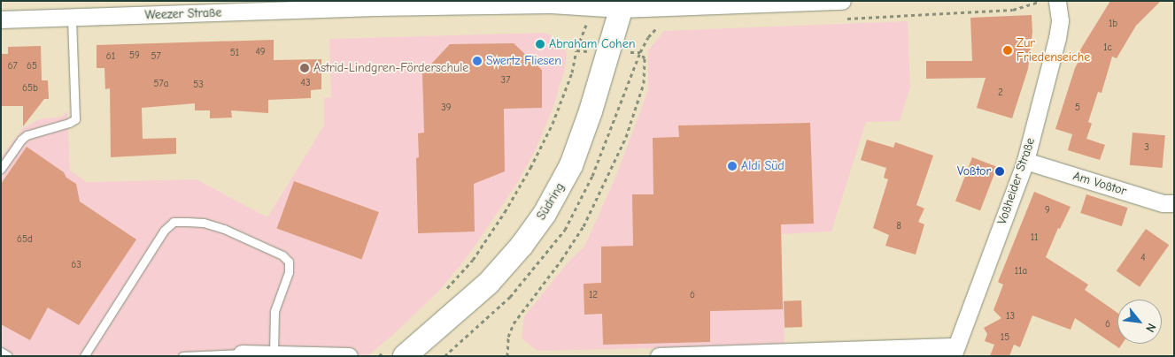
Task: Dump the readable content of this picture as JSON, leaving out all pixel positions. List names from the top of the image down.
{
  "streets": {
    "main road": ["Südring"],
    "street": ["Weezer Straße", "Voßheider Straße", "Am Voßtor"]
  },
  "crossings": [
    ["Weezer Straße", "Südring"],
    ["Voßheider Straße", "Am Voßtor"]
  ],
  "places": [
    "Abraham Cohen",
    "Zur Friedenseiche",
    "Swertz Fliesen",
    "Astrid-Lindgren-Förderschule",
    "Aldi Süd",
    "Voßtor"
  ],
  "house_numbers": [
    "1b",
    "1c",
    "49",
    "51",
    "59",
    "61",
    "57",
    "67",
    "65",
    "37",
    "43",
    "57a",
    "53",
    "65b",
    "2",
    "39",
    "5",
    "3",
    "9",
    "8",
    "11",
    "65d",
    "4",
    "63",
    "11a",
    "12",
    "6",
    "13",
    "6",
    "15"
  ],
  "north": "bottom right"
}
